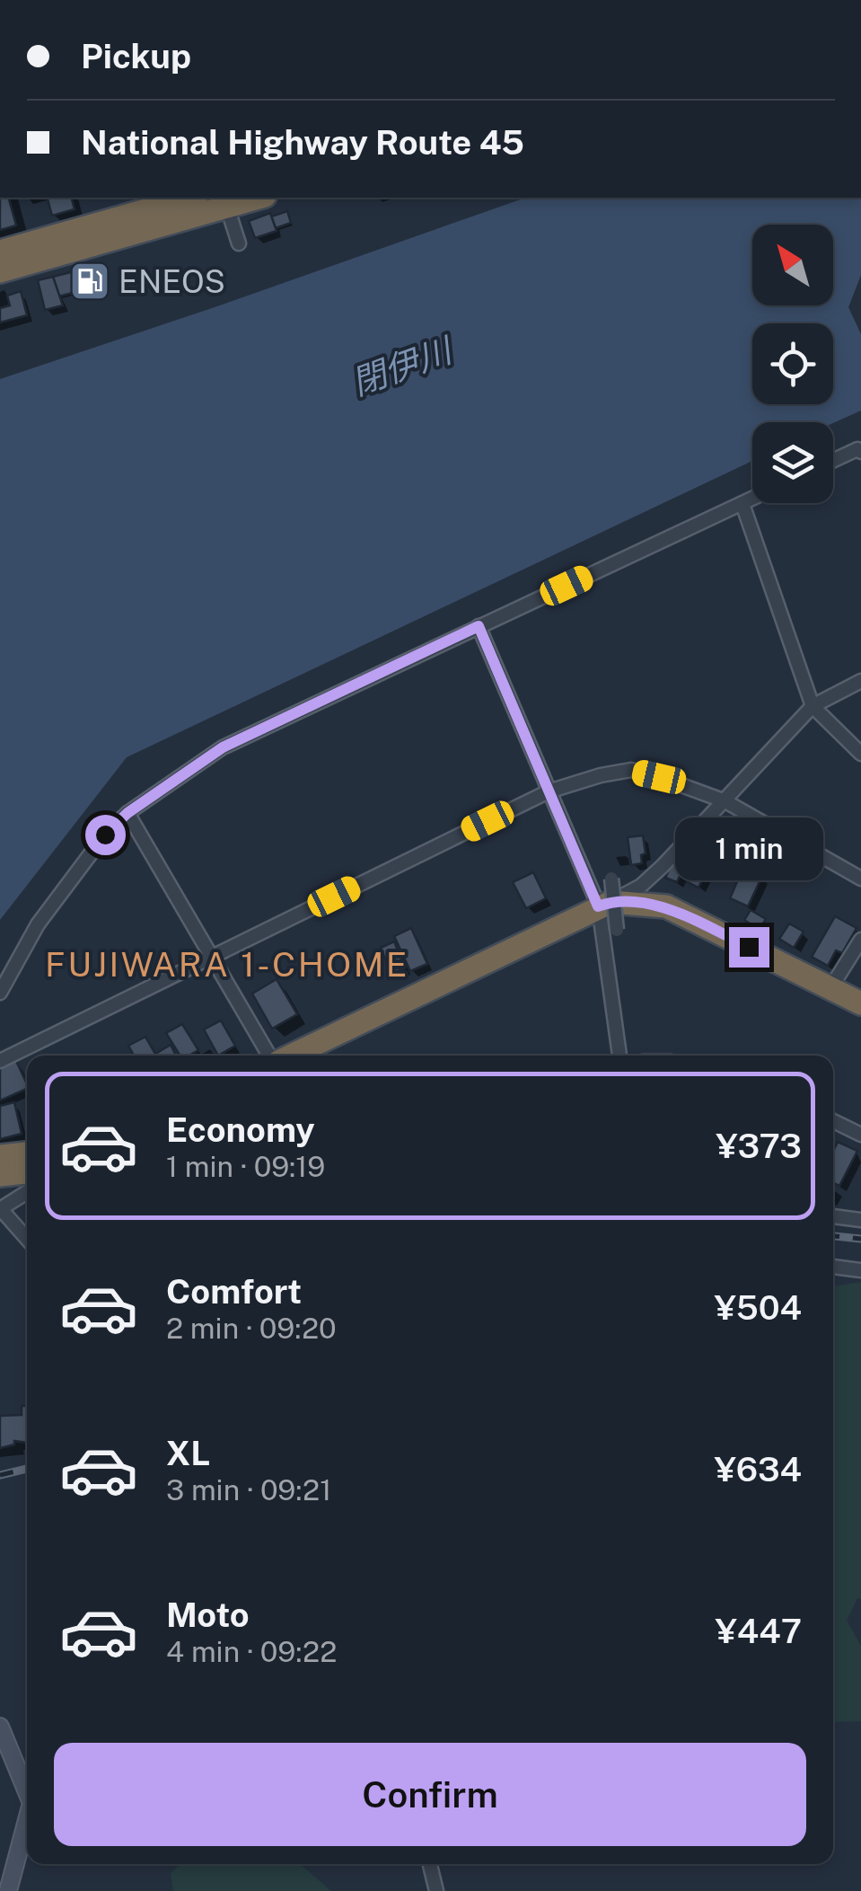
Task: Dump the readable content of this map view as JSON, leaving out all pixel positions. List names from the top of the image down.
{
  "districts": ["FUJIWARA 1-CHOME"],
  "water": ["閉伊川"],
  "places": {
    "fuel station": ["ENEOS"]
  },
  "north": "top left",
  "page": {
    "banner": ["Pickup", "National Highway Route 45"],
    "bubble": "1 min",
    "list": [
      {
        "name": "Economy",
        "note": "1 min · 09:19",
        "value": "¥373"
      },
      {
        "name": "Comfort",
        "note": "2 min · 09:20",
        "value": "¥504"
      },
      {
        "name": "XL",
        "note": "3 min · 09:21",
        "value": "¥634"
      },
      {
        "name": "Moto",
        "note": "4 min · 09:22",
        "value": "¥447"
      }
    ],
    "buttons": "Confirm"
  }
}
